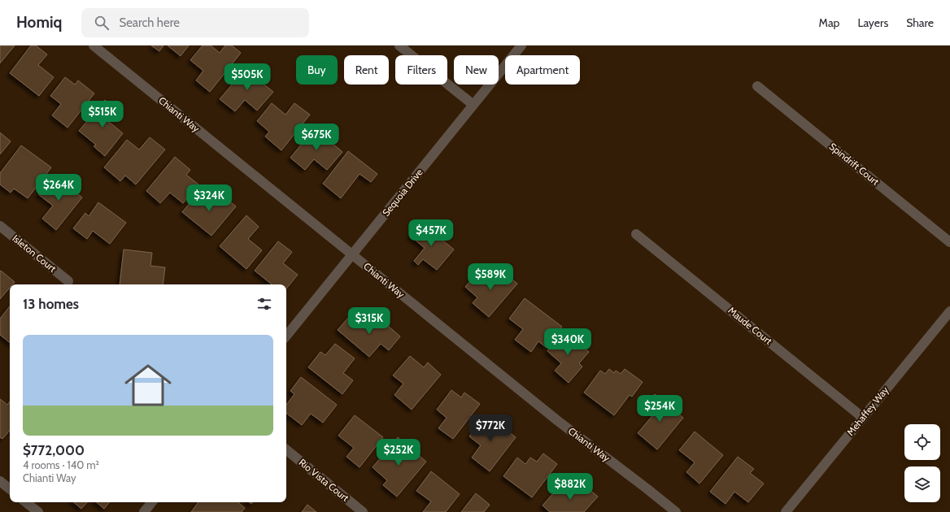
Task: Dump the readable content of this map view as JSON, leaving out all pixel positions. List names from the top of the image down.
{
  "streets": {
    "street": [
      "Chianti Way",
      "Spindrift Court",
      "Sequoia Drive",
      "Isleton Court",
      "Maude Court",
      "Mehaffey Way",
      "Rio Vista Court"
    ]
  },
  "crossings": [
    ["Chianti Way", "Sequoia Drive"],
    ["Maude Court", "Mehaffey Way"]
  ],
  "page": {
    "header": "Homiq",
    "search": "Search here",
    "nav": ["Map", "Layers", "Share"],
    "chip": [
      "Buy",
      "Rent",
      "Filters",
      "New",
      "Apartment"
    ],
    "price": [
      "$505K",
      "$515K",
      "$675K",
      "$264K",
      "$324K",
      "$457K",
      "$589K",
      "$315K",
      "$340K",
      "$254K",
      "$772K",
      "$252K",
      "$882K"
    ],
    "heading": "13 homes",
    "list": [
      {
        "name": "$772,000",
        "note": "4 rooms · 140 m² · Chianti Way"
      }
    ]
  }
}
